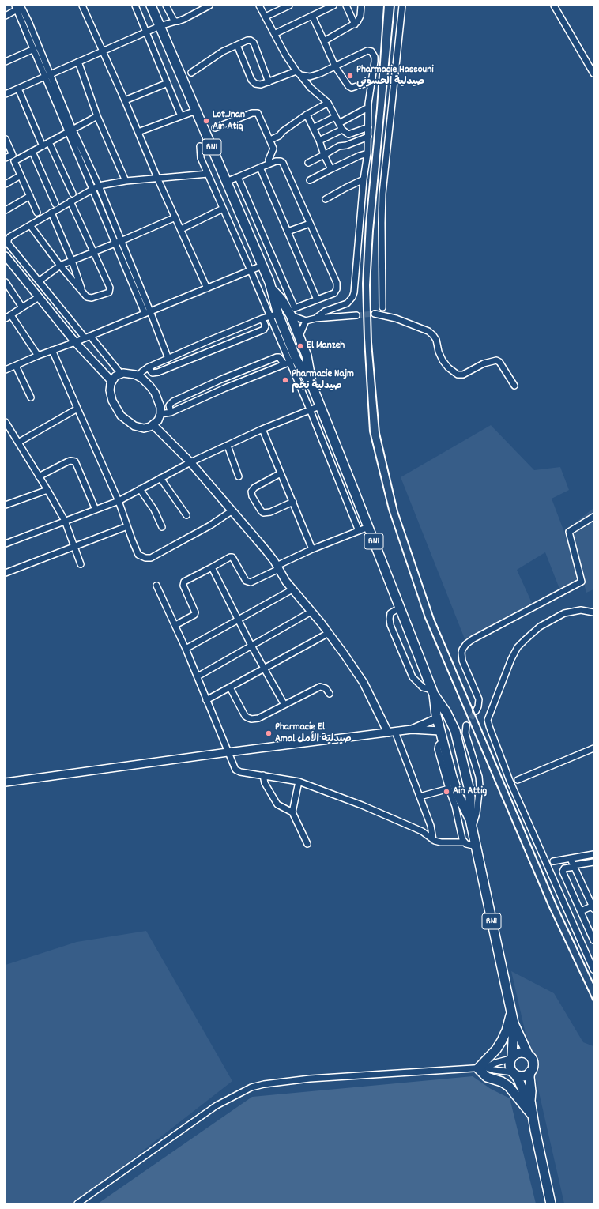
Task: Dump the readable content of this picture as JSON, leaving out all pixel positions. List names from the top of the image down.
{
  "streets": {
    "main road": ["RN1"]
  },
  "places": [
    "Pharmacie Hassouni صيدلية الحسوني",
    "Lot.Jnan Ain Atiq",
    "El Manzeh",
    "Pharmacie Najm صيدلية نجم",
    "Pharmacie El Amal صيدلية الأمل",
    "Ain Attig"
  ]
}
